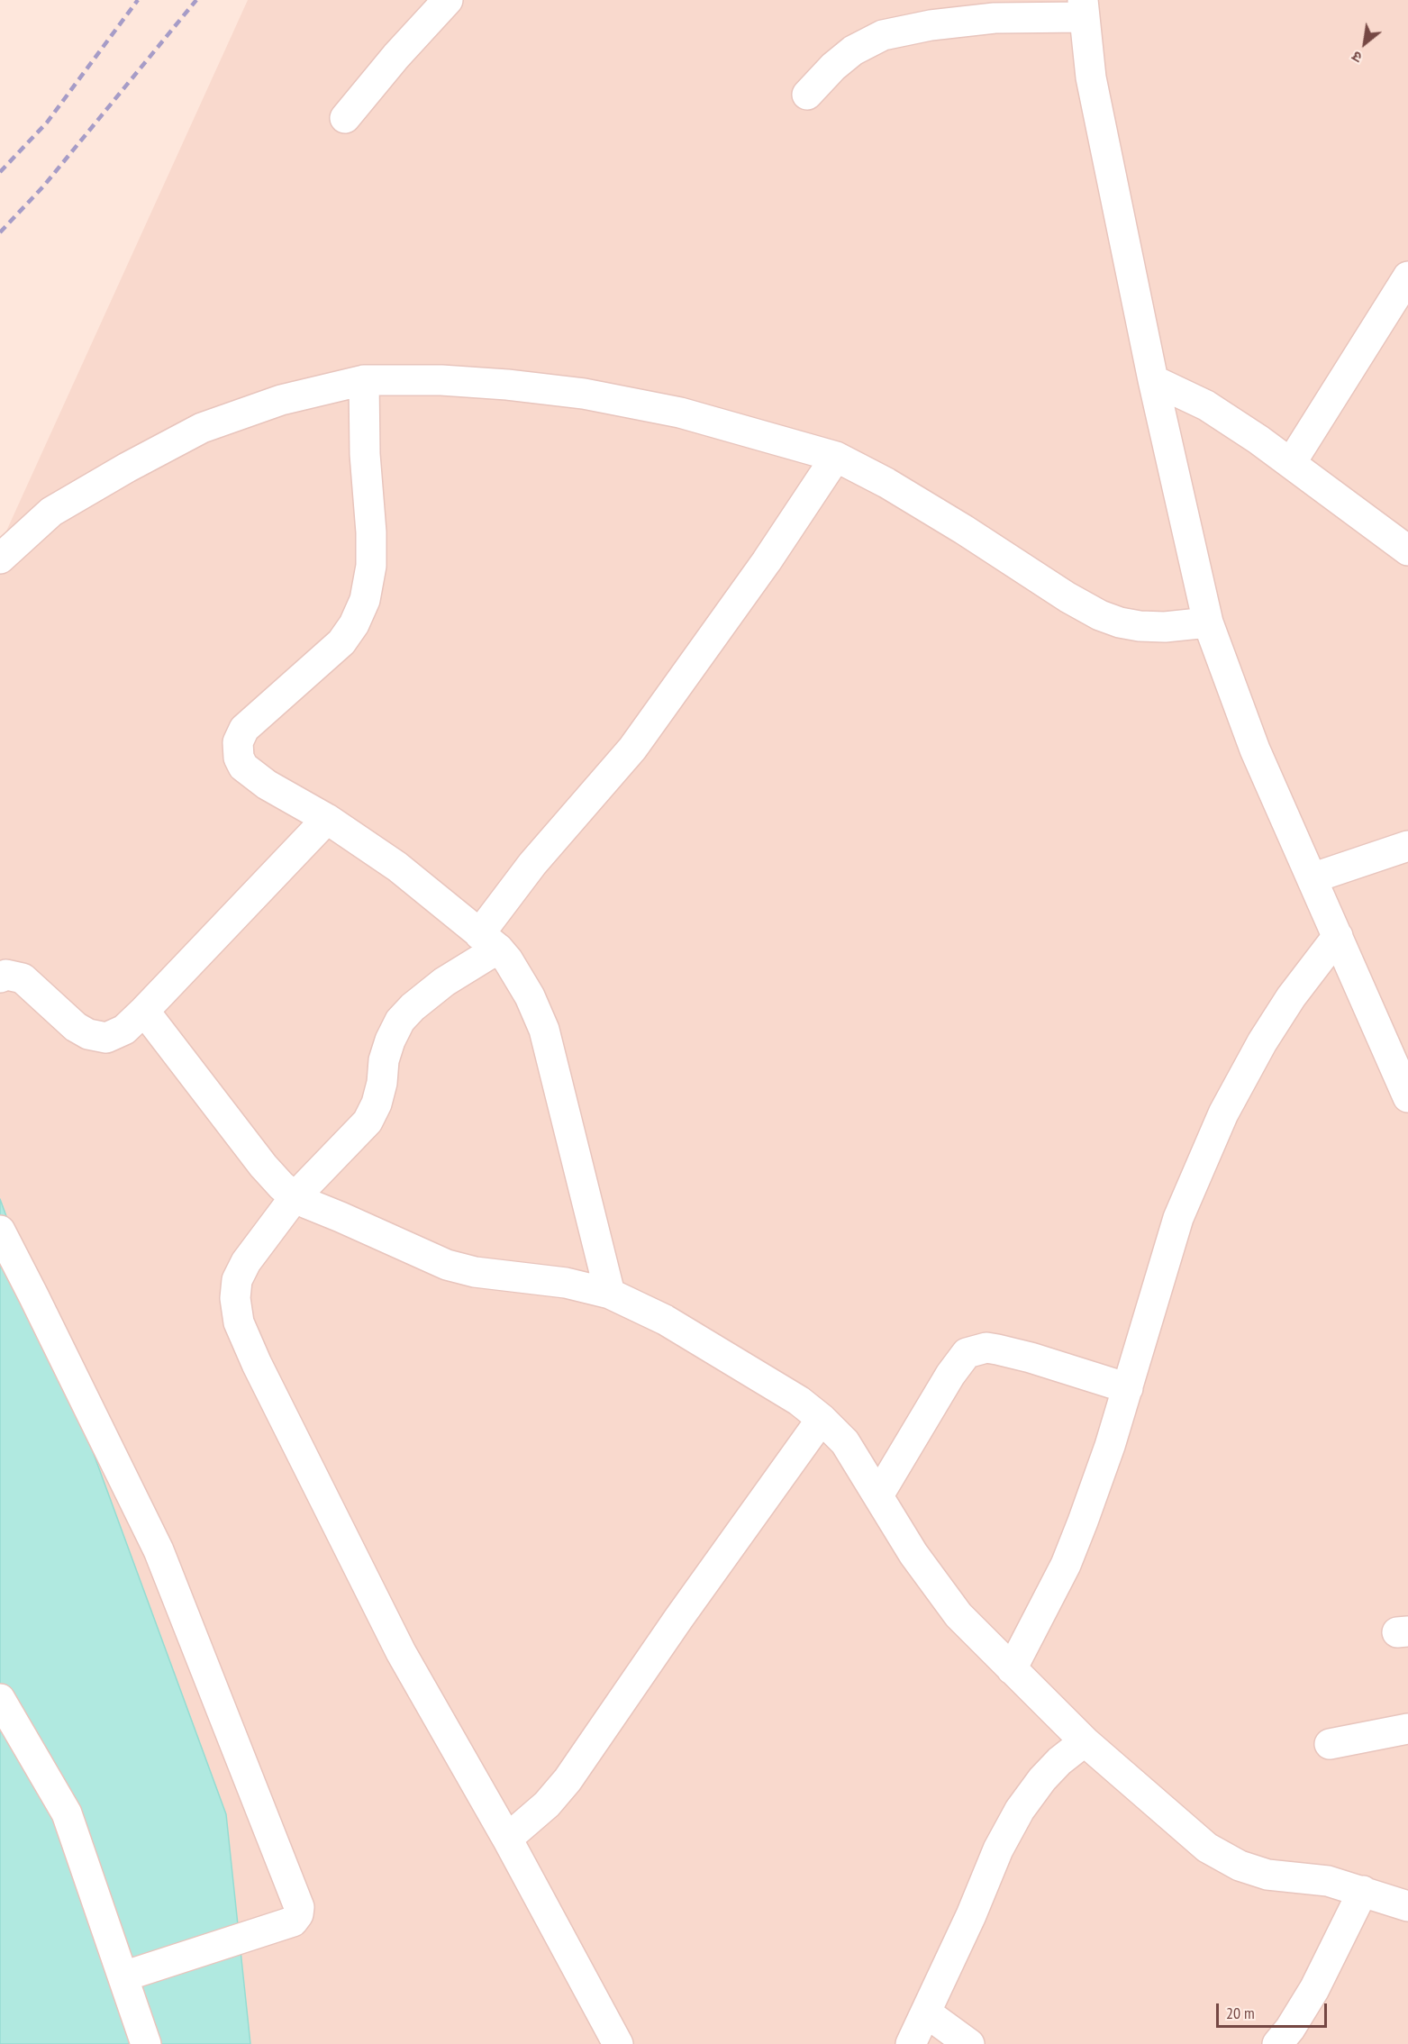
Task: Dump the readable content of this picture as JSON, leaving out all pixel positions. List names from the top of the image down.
{
  "scale_bar": "20 m",
  "north": "bottom left"
}
